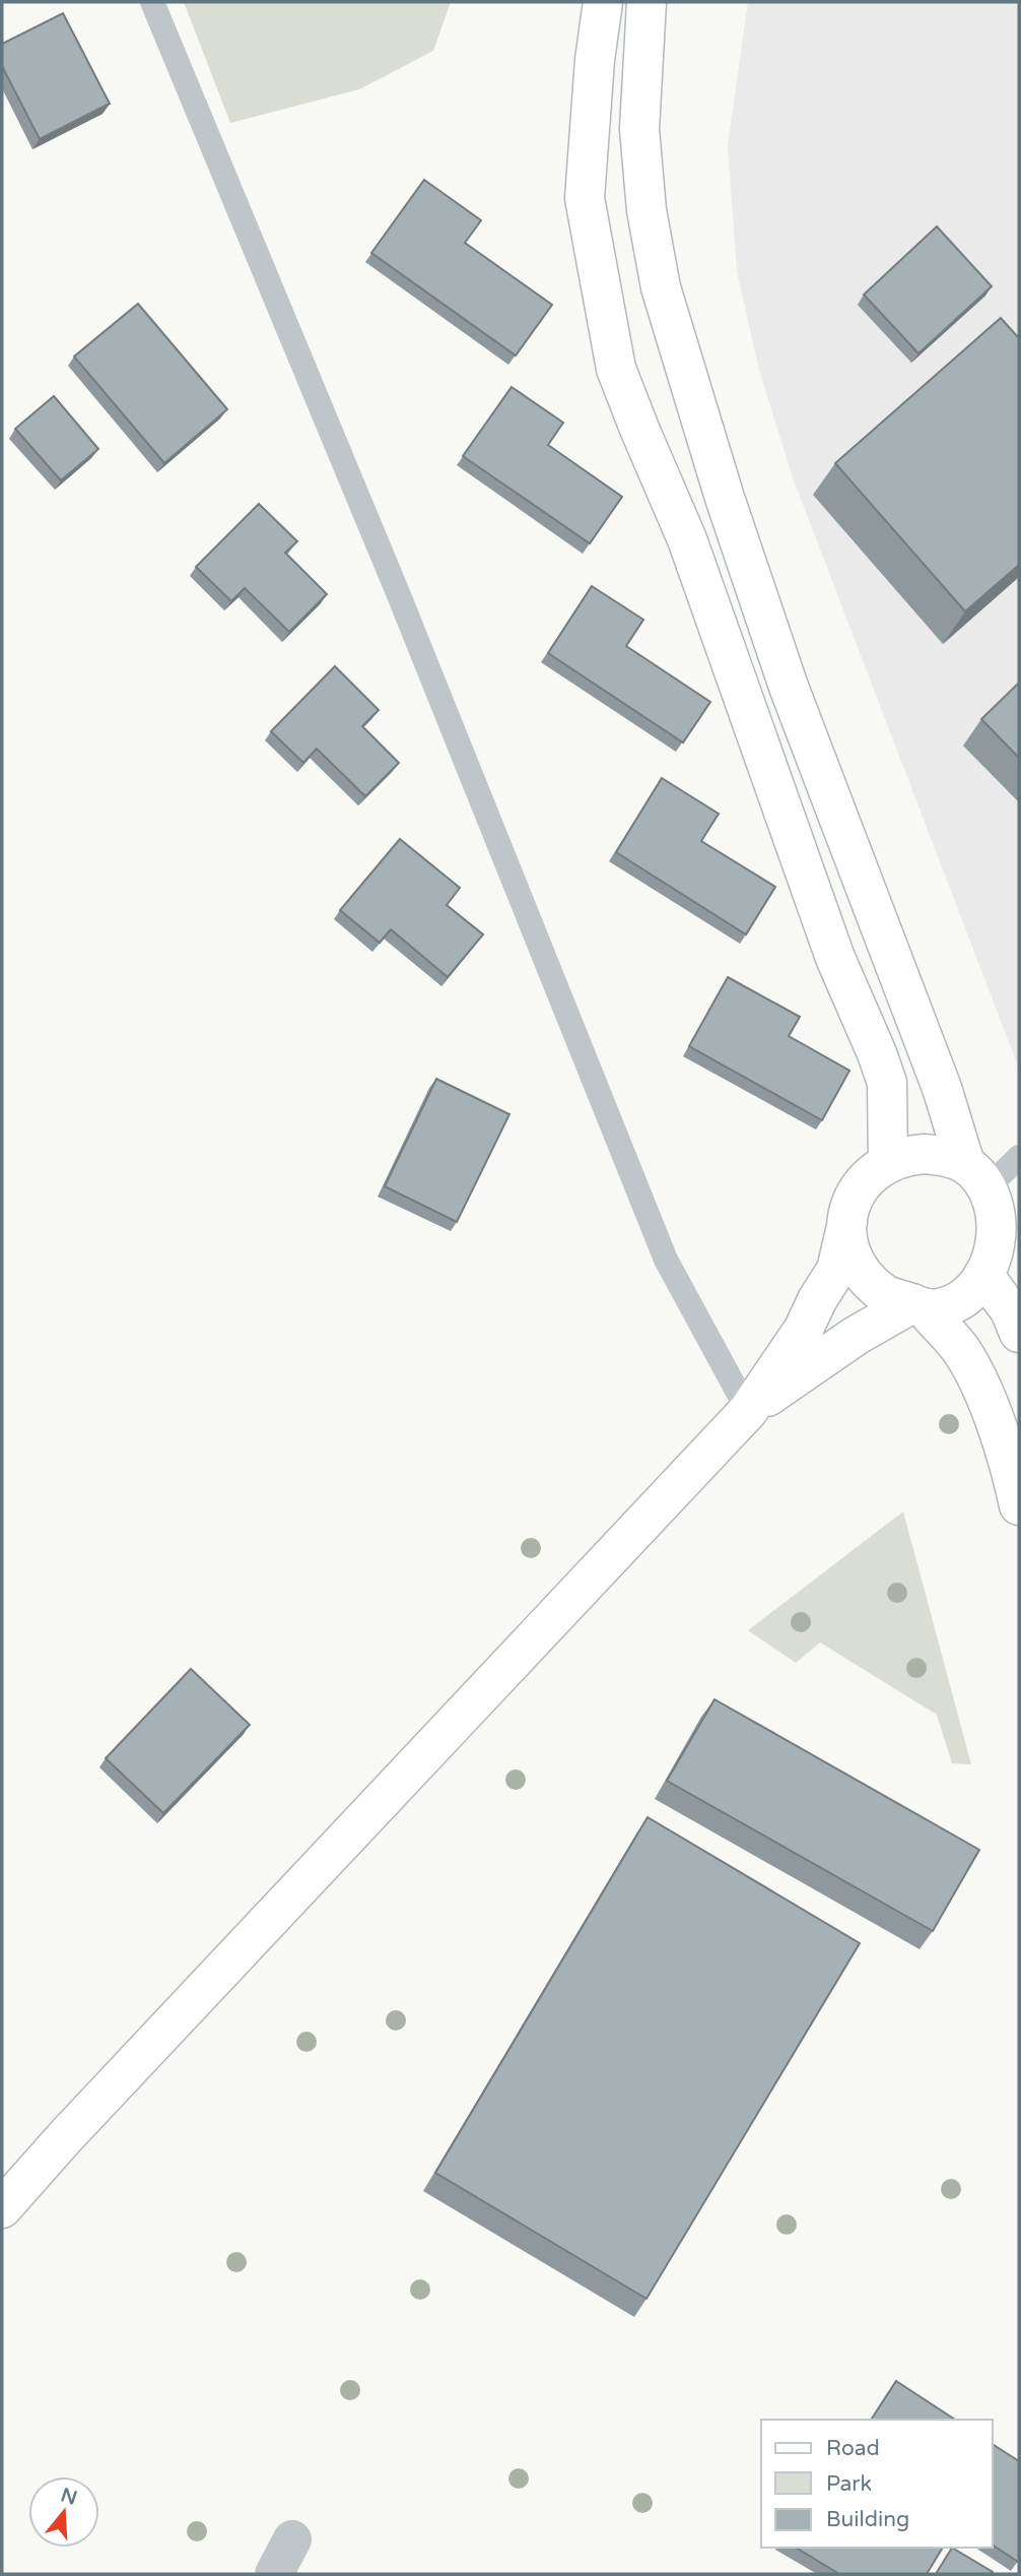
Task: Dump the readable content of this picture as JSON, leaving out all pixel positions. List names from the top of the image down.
{
  "legend": ["Road", "Park", "Building"],
  "north": "top"
}
